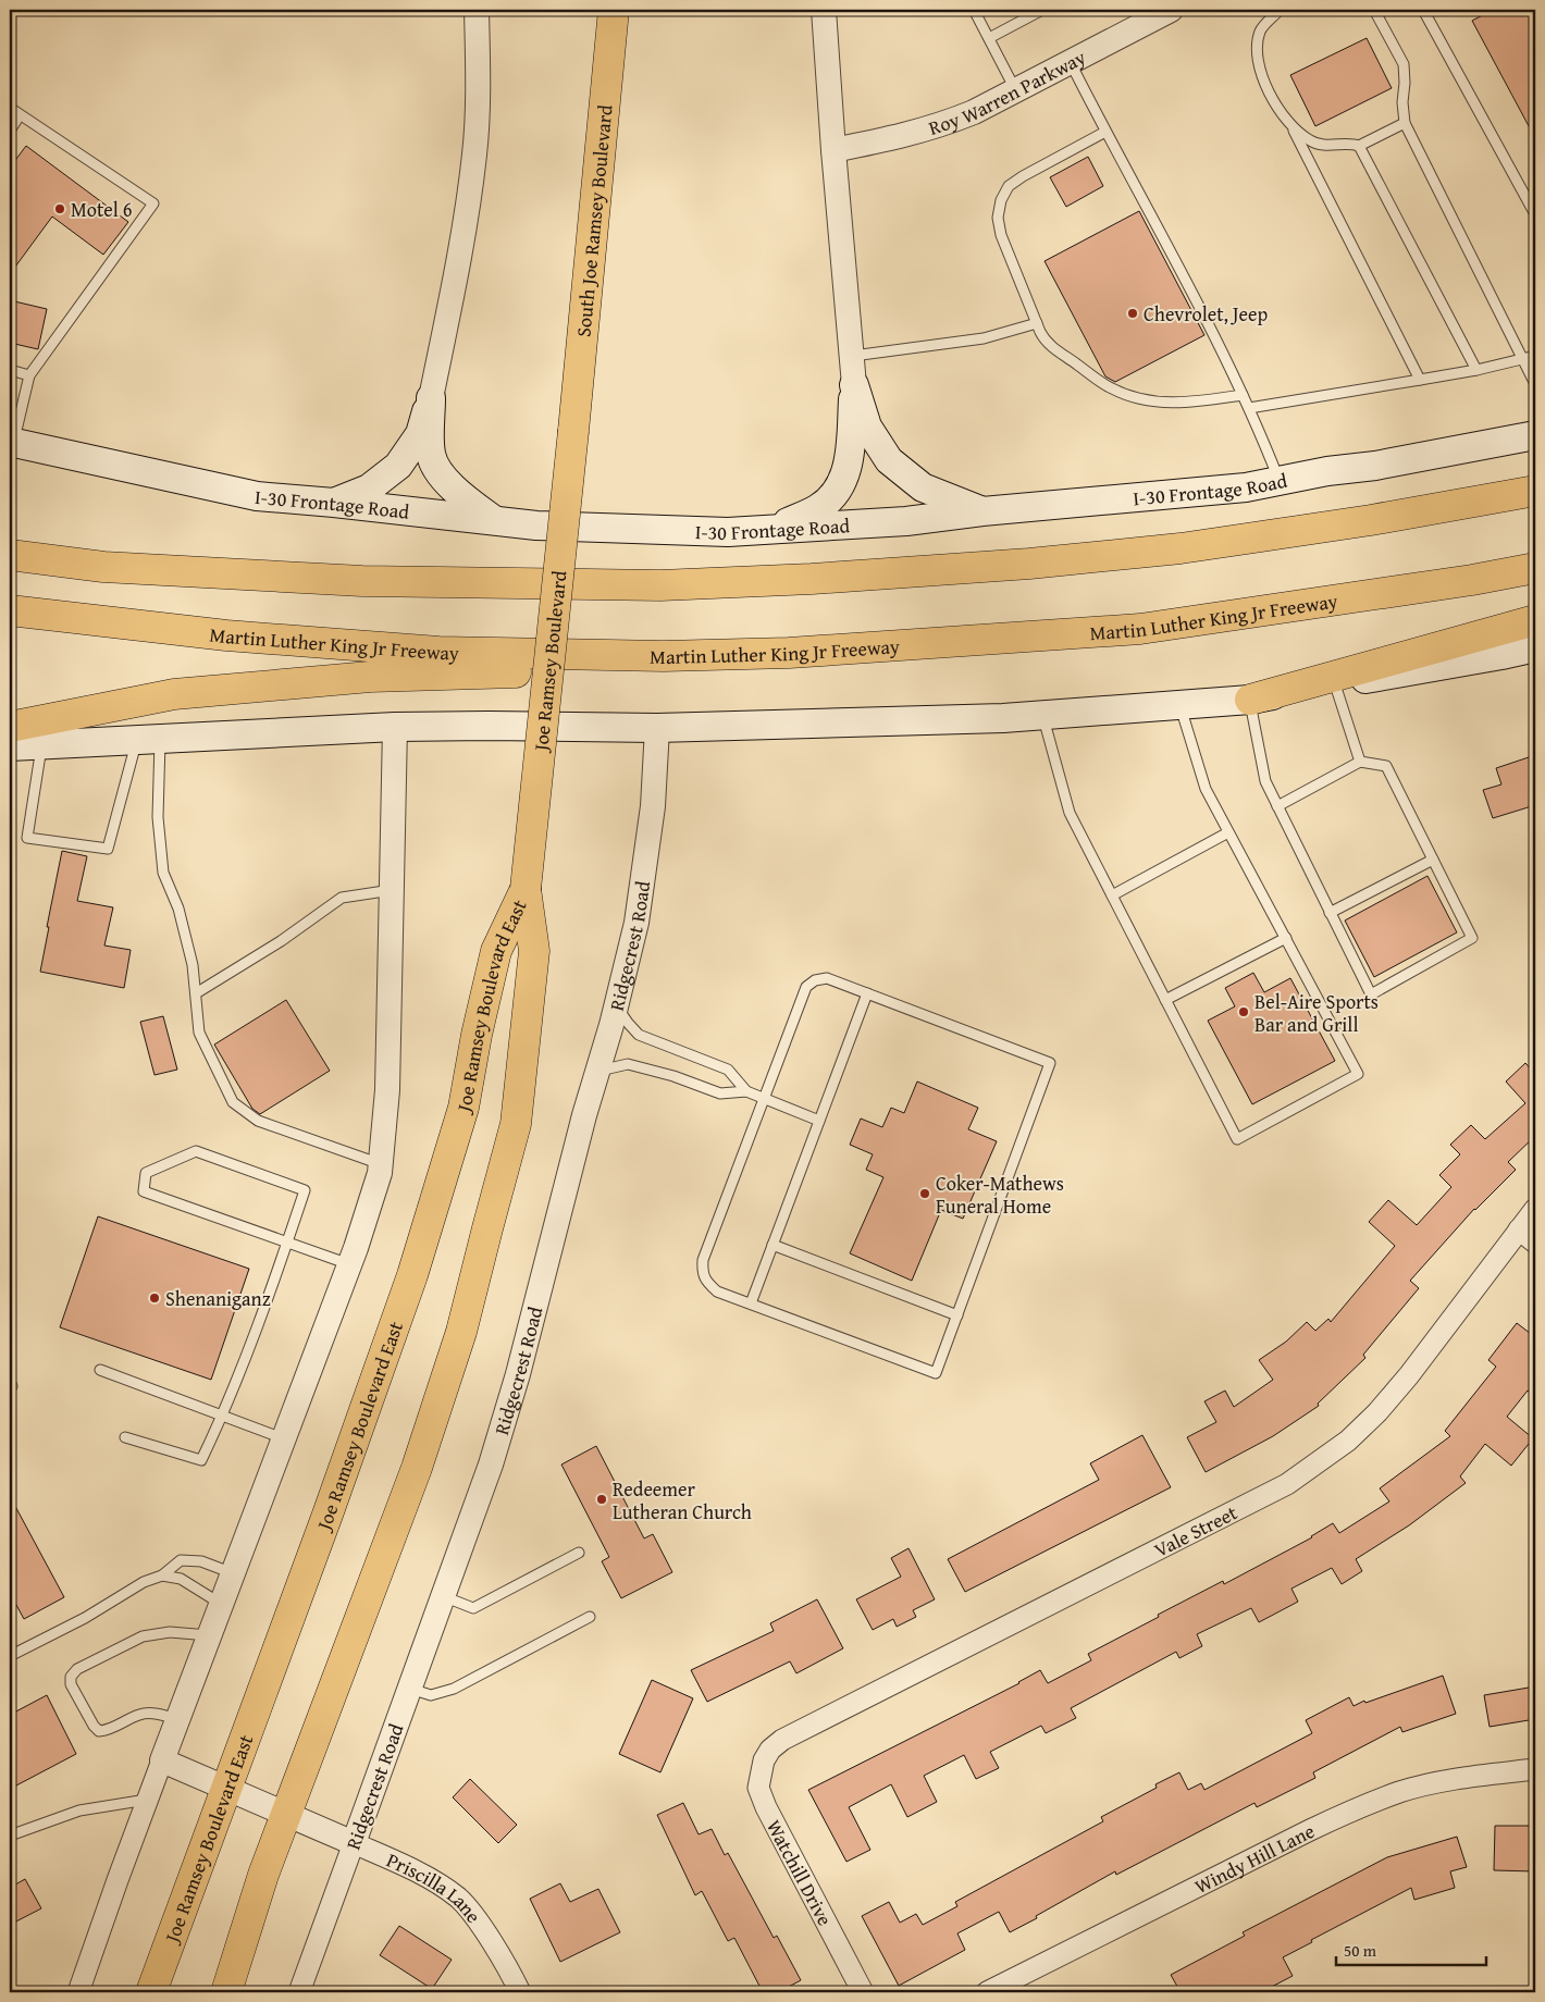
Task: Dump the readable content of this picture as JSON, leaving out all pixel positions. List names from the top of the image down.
{
  "streets": {
    "highway": [
      "South Joe Ramsey Boulevard",
      "Martin Luther King Jr Freeway",
      "Joe Ramsey Boulevard",
      "Joe Ramsey Boulevard East"
    ],
    "main road": ["I-30 Frontage Road"],
    "street": [
      "Roy Warren Parkway",
      "Ridgecrest Road",
      "Vale Street",
      "Windy Hill Lane",
      "Watchill Drive",
      "Priscilla Lane"
    ]
  },
  "crossings": [
    ["South Joe Ramsey Boulevard", "Joe Ramsey Boulevard"],
    ["Joe Ramsey Boulevard", "Joe Ramsey Boulevard East"],
    ["Ridgecrest Road", "Priscilla Lane"],
    ["Joe Ramsey Boulevard East", "Priscilla Lane"],
    ["Vale Street", "Watchill Drive"]
  ],
  "places": [
    "Motel 6",
    "Chevrolet, Jeep",
    "Bel-Aire Sports Bar and Grill",
    "Coker-Mathews Funeral Home",
    "Shenaniganz",
    "Redeemer Lutheran Church"
  ],
  "scale_bar": "50 m"
}
